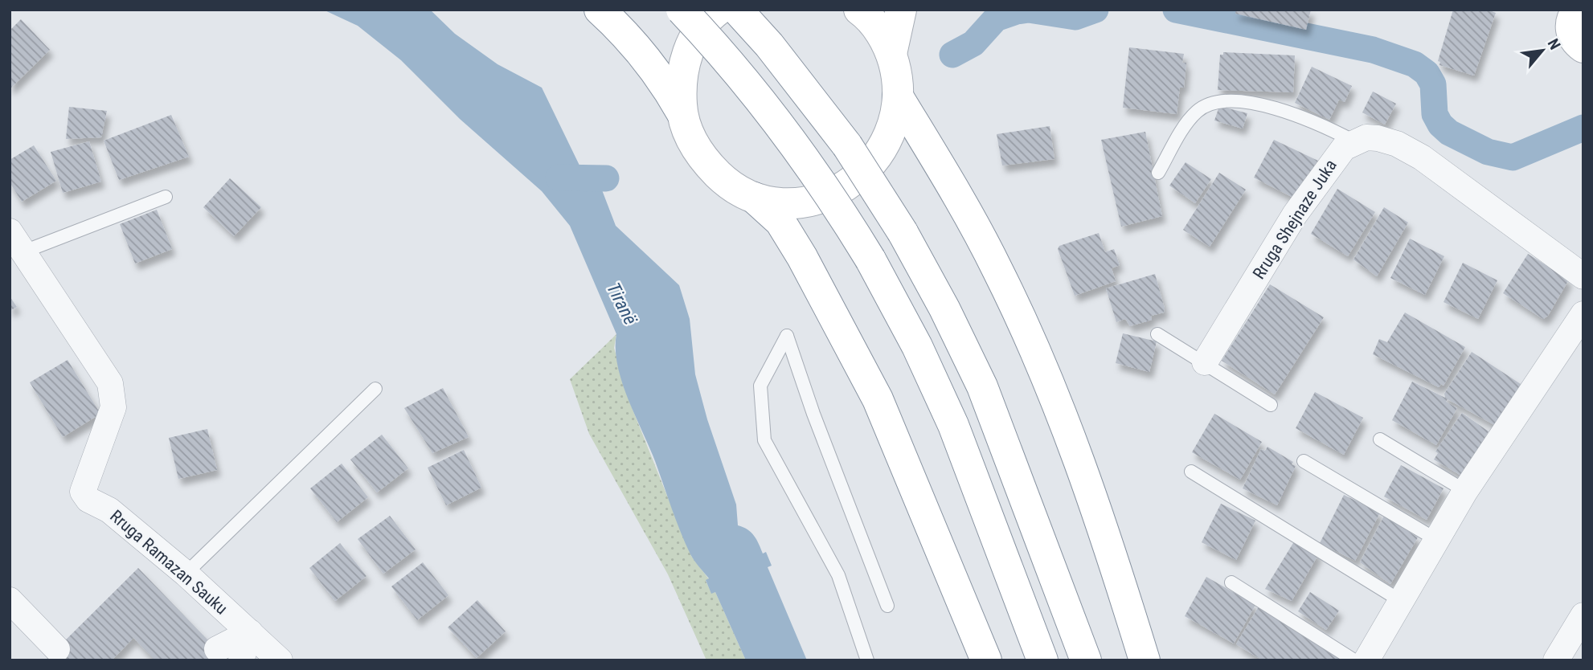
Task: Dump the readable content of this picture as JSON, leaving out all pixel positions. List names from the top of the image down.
{
  "streets": {
    "street": ["Rruga Shejnaze Juka", "Rruga Ramazan Sauku"]
  },
  "water": ["Tiranë"],
  "north": "top right"
}
